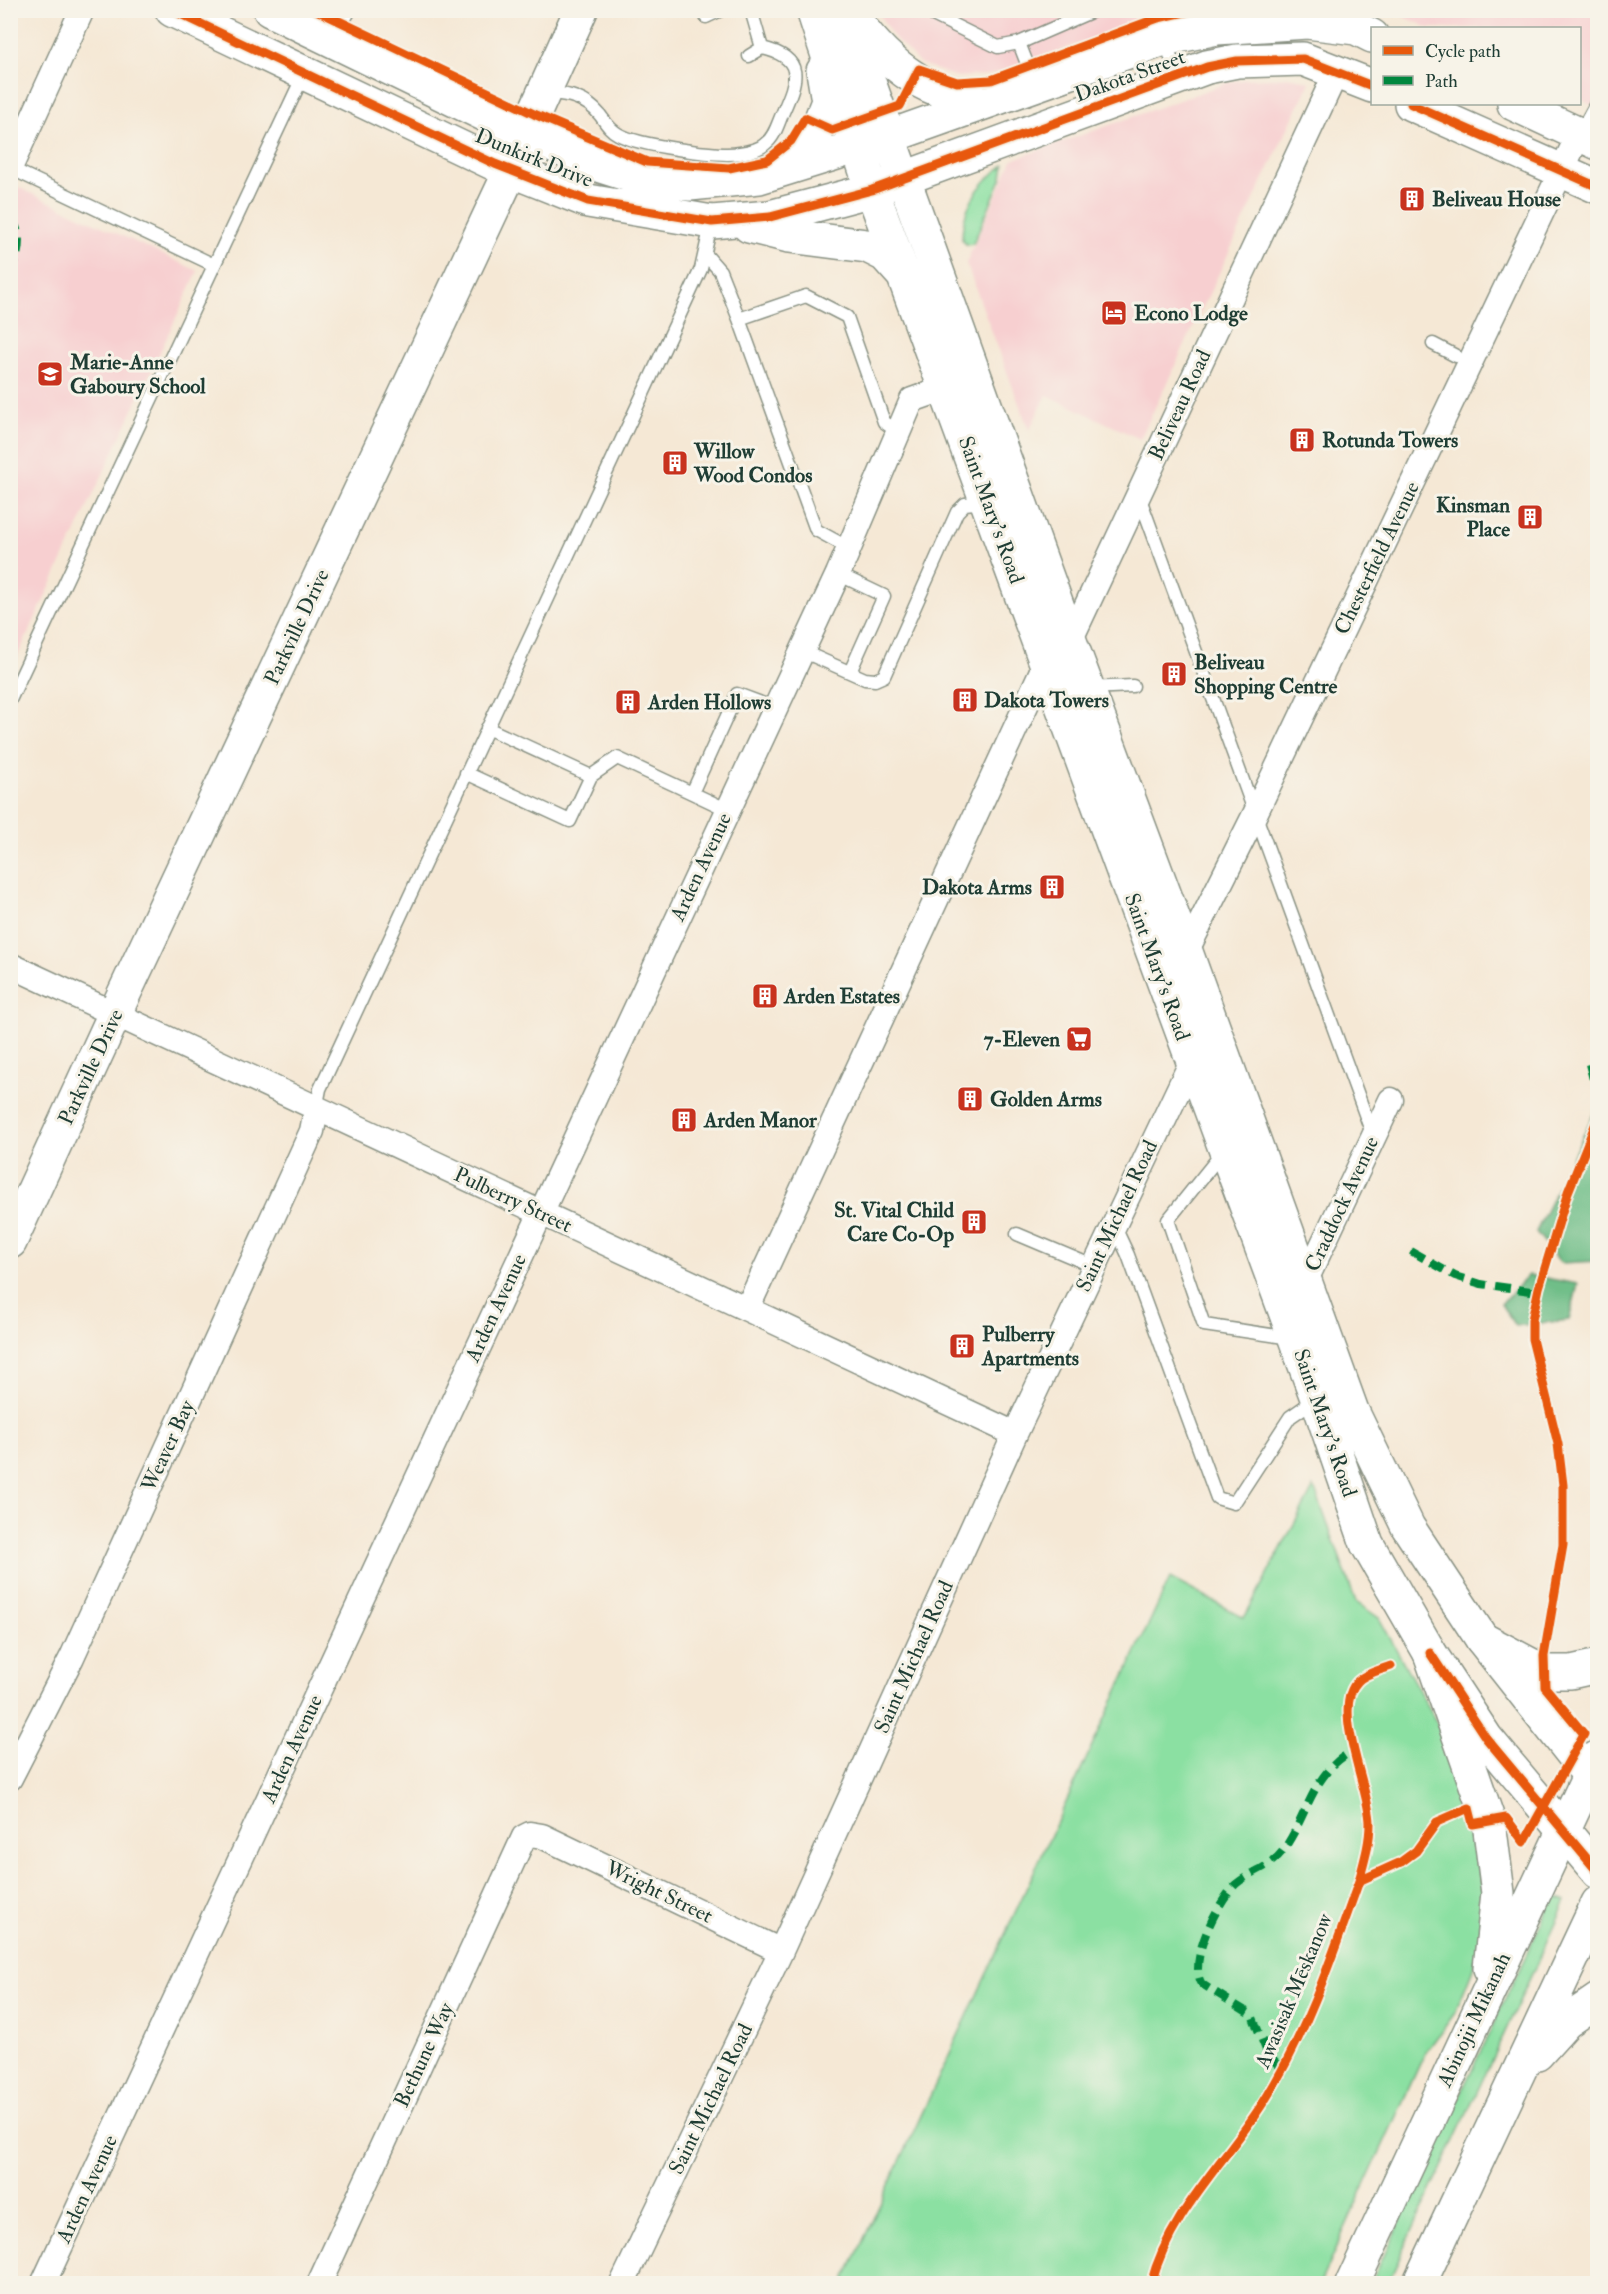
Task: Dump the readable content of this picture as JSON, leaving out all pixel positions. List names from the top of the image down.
{
  "streets": {
    "main road": [
      "Dakota Street",
      "Dunkirk Drive",
      "Beliveau Road",
      "Saint Mary’s Road",
      "Parkville Drive",
      "Abinojii Mikanah"
    ],
    "street": [
      "Chesterfield Avenue",
      "Arden Avenue",
      "Pulberry Street",
      "Craddock Avenue",
      "Saint Michael Road",
      "Weaver Bay",
      "Wright Street",
      "Bethune Way"
    ],
    "cycle path": ["Awasisak Mēskanow"]
  },
  "crossings": [
    ["Dakota Street", "Dunkirk Drive"],
    ["Dakota Street", "Beliveau Road"],
    ["Dakota Street", "Saint Mary’s Road"],
    ["Dunkirk Drive", "Saint Mary’s Road"],
    ["Dunkirk Drive", "Parkville Drive"],
    ["Beliveau Road", "Saint Mary’s Road"],
    ["Saint Mary’s Road", "Chesterfield Avenue"],
    ["Saint Mary’s Road", "Arden Avenue"],
    ["Saint Mary’s Road", "Craddock Avenue"],
    ["Saint Mary’s Road", "Saint Michael Road"],
    ["Saint Mary’s Road", "Abinojii Mikanah"],
    ["Parkville Drive", "Pulberry Street"],
    ["Arden Avenue", "Pulberry Street"],
    ["Pulberry Street", "Saint Michael Road"],
    ["Pulberry Street", "Weaver Bay"],
    ["Saint Michael Road", "Wright Street"],
    ["Wright Street", "Bethune Way"]
  ],
  "places": {
    "building": [
      "Beliveau House",
      "Rotunda Towers",
      "Willow Wood Condos",
      "Kinsman Place",
      "Beliveau Shopping Centre",
      "Dakota Towers",
      "Arden Hollows",
      "Dakota Arms",
      "Arden Estates",
      "Golden Arms",
      "Arden Manor",
      "St. Vital Child Care Co-Op",
      "Pulberry Apartments"
    ],
    "hotel": ["Econo Lodge"],
    "school or university": ["Marie-Anne Gaboury School"],
    "supermarket": ["7-Eleven"]
  },
  "legend": ["Cycle path", "Path"]
}
